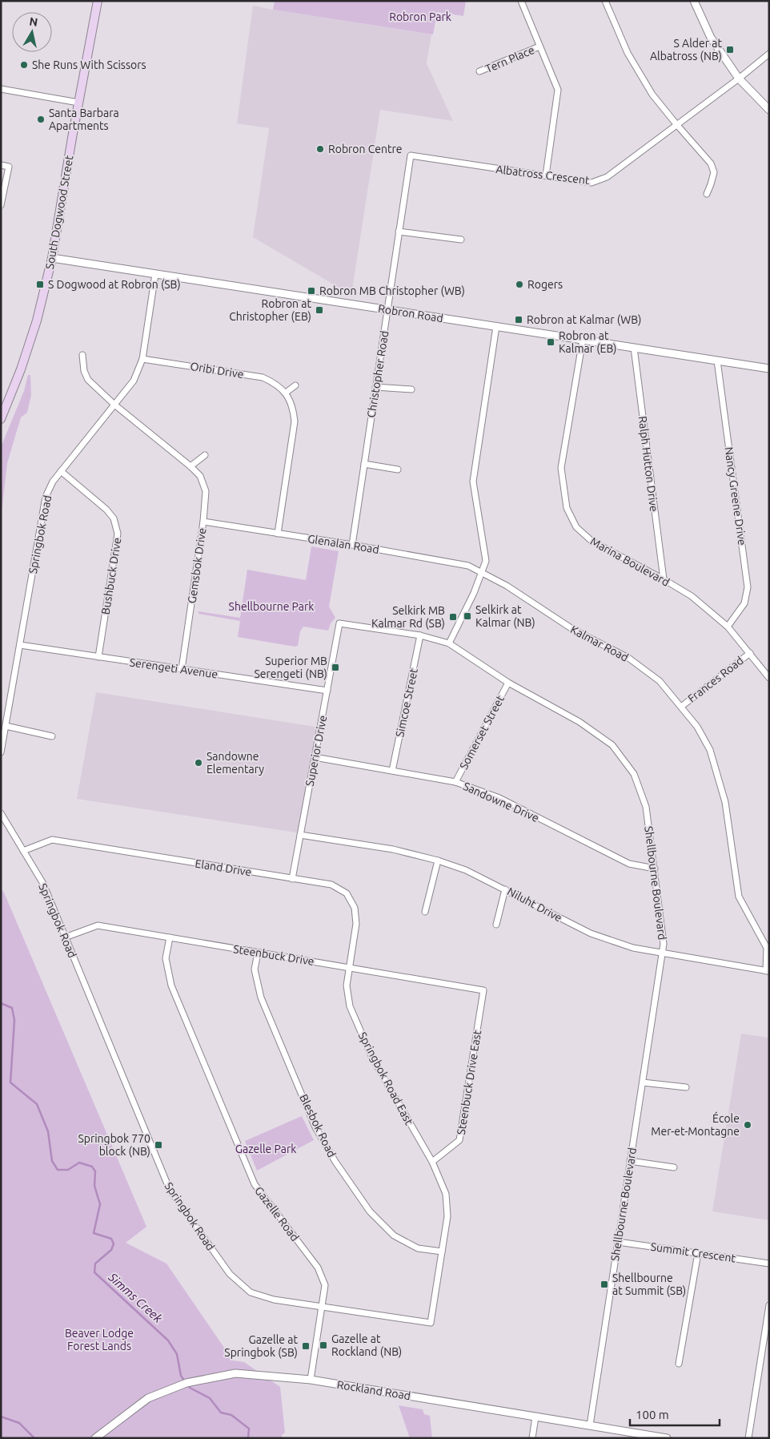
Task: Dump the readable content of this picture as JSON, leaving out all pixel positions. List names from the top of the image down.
{
  "streets": {
    "main road": ["South Dogwood Street"],
    "street": [
      "Tern Place",
      "Albatross Crescent",
      "Robron Road",
      "Oribi Drive",
      "Christopher Road",
      "Ralph Hutton Drive",
      "Nancy Greene Drive",
      "Springbok Road",
      "Glenalan Road",
      "Marina Boulevard",
      "Gemsbok Drive",
      "Bushbuck Drive",
      "Kalmar Road",
      "Serengeti Avenue",
      "Frances Road",
      "Simcoe Street",
      "Somerset Street",
      "Superior Drive",
      "Sandowne Drive",
      "Eland Drive",
      "Shellbourne Boulevard",
      "Niluht Drive",
      "Steenbuck Drive",
      "Springbok Road East",
      "Steenbuck Drive East",
      "Blesbok Road",
      "Gazelle Road",
      "Summit Crescent",
      "Rockland Road"
    ]
  },
  "crossings": [
    ["Albatross Crescent", "Christopher Road"],
    ["South Dogwood Street", "Robron Road"],
    ["Robron Road", "Christopher Road"],
    ["Robron Road", "Ralph Hutton Drive"],
    ["Robron Road", "Nancy Greene Drive"],
    ["Robron Road", "Springbok Road"],
    ["Robron Road", "Marina Boulevard"],
    ["Oribi Drive", "Springbok Road"],
    ["Christopher Road", "Glenalan Road"],
    ["Ralph Hutton Drive", "Marina Boulevard"],
    ["Nancy Greene Drive", "Marina Boulevard"],
    ["Springbok Road", "Gemsbok Drive"],
    ["Springbok Road", "Bushbuck Drive"],
    ["Springbok Road", "Serengeti Avenue"],
    ["Springbok Road", "Eland Drive"],
    ["Springbok Road", "Steenbuck Drive"],
    ["Springbok Road", "Springbok Road East"],
    ["Springbok Road", "Steenbuck Drive East"],
    ["Springbok Road", "Blesbok Road"],
    ["Springbok Road", "Gazelle Road"],
    ["Glenalan Road", "Gemsbok Drive"],
    ["Glenalan Road", "Kalmar Road"],
    ["Marina Boulevard", "Frances Road"],
    ["Gemsbok Drive", "Serengeti Avenue"],
    ["Bushbuck Drive", "Serengeti Avenue"],
    ["Kalmar Road", "Frances Road"],
    ["Kalmar Road", "Niluht Drive"],
    ["Serengeti Avenue", "Superior Drive"],
    ["Simcoe Street", "Sandowne Drive"],
    ["Simcoe Street", "Shellbourne Boulevard"],
    ["Somerset Street", "Sandowne Drive"],
    ["Somerset Street", "Shellbourne Boulevard"],
    ["Superior Drive", "Sandowne Drive"],
    ["Superior Drive", "Eland Drive"],
    ["Superior Drive", "Shellbourne Boulevard"],
    ["Superior Drive", "Niluht Drive"],
    ["Sandowne Drive", "Shellbourne Boulevard"],
    ["Eland Drive", "Steenbuck Drive"],
    ["Eland Drive", "Springbok Road East"],
    ["Shellbourne Boulevard", "Niluht Drive"],
    ["Shellbourne Boulevard", "Summit Crescent"],
    ["Shellbourne Boulevard", "Rockland Road"],
    ["Steenbuck Drive", "Springbok Road East"],
    ["Steenbuck Drive", "Steenbuck Drive East"],
    ["Steenbuck Drive", "Blesbok Road"],
    ["Steenbuck Drive", "Gazelle Road"],
    ["Springbok Road East", "Steenbuck Drive East"],
    ["Gazelle Road", "Rockland Road"]
  ],
  "water": ["Simms Creek"],
  "parks": [
    "Robron Park",
    "Shellbourne Park",
    "Gazelle Park",
    "Beaver Lodge Forest Lands"
  ],
  "places": {
    "transit": [
      "S Alder at Albatross (NB)",
      "S Dogwood at Robron (SB)",
      "Robron MB Christopher (WB)",
      "Robron at Christopher (EB)",
      "Robron at Kalmar (WB)",
      "Robron at Kalmar (EB)",
      "Selkirk at Kalmar (NB)",
      "Selkirk MB Kalmar Rd (SB)",
      "Superior MB Serengeti (NB)",
      "Springbok 770 block (NB)",
      "Shellbourne at Summit (SB)",
      "Gazelle at Rockland (NB)",
      "Gazelle at Springbok (SB)"
    ],
    "other": [
      "She Runs With Scissors",
      "Santa Barbara Apartments",
      "Robron Centre",
      "Rogers",
      "Sandowne Elementary",
      "École Mer-et-Montagne"
    ]
  },
  "scale_bar": "100 m",
  "north": "top"
}
